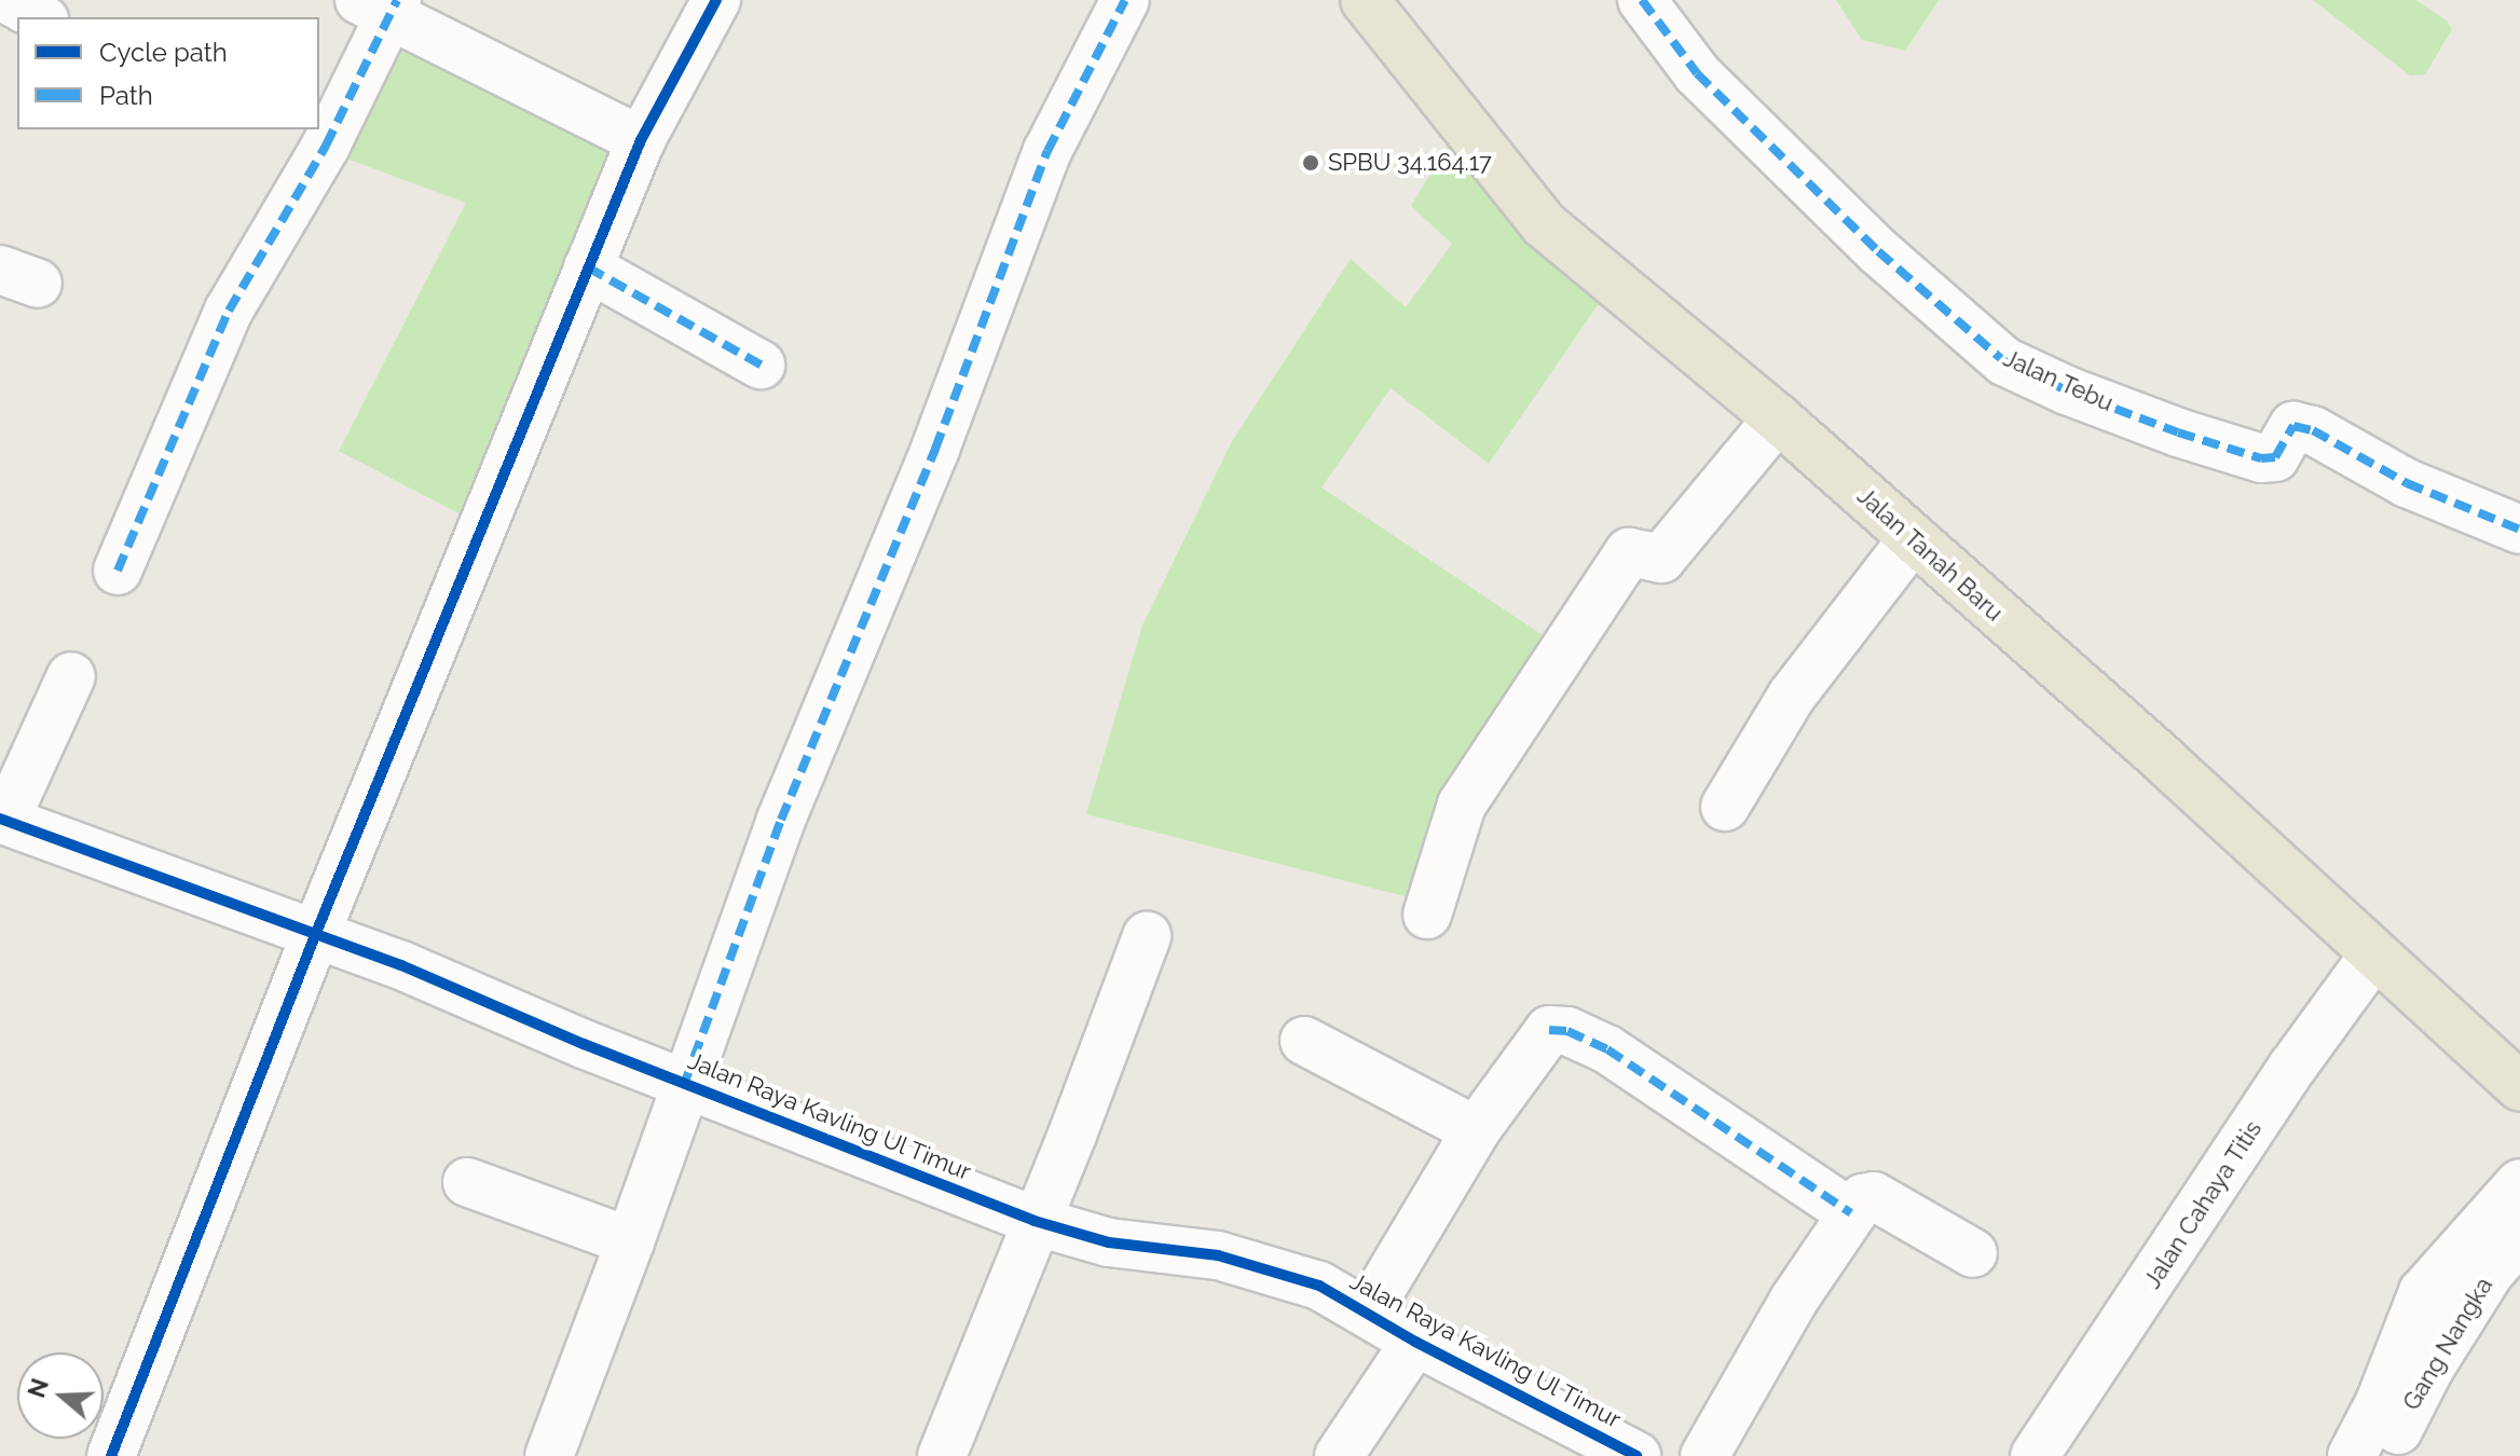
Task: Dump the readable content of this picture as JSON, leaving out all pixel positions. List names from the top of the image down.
{
  "streets": {
    "main road": ["Jalan Tanah Baru"],
    "street": [
      "Jalan Tebu",
      "Jalan Raya Kavling Ul Timur",
      "Jalan Cahaya Titis",
      "Gang Nangka"
    ]
  },
  "crossings": [
    ["Jalan Tanah Baru", "Jalan Cahaya Titis"]
  ],
  "places": ["SPBU 34.164.17"],
  "legend": ["Cycle path", "Path"],
  "north": "left"
}
